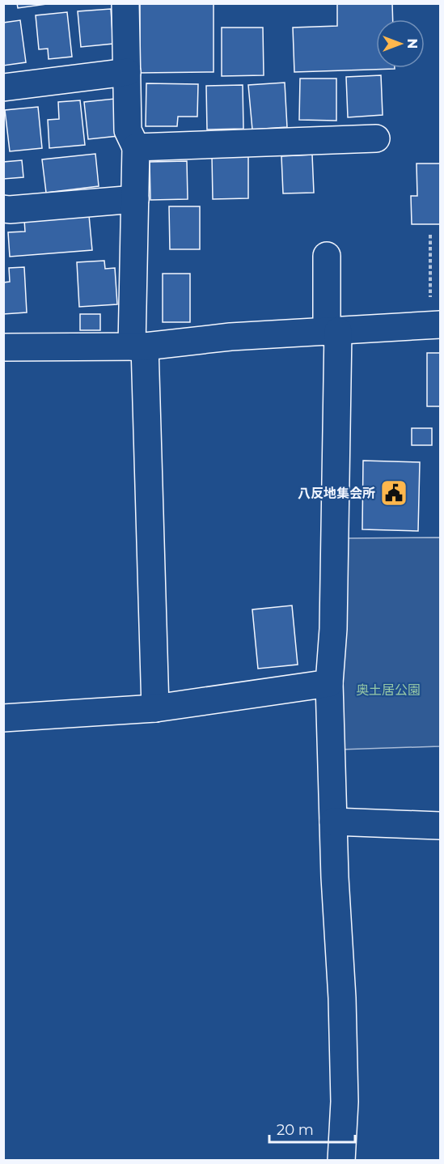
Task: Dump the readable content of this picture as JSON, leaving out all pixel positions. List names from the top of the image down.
{
  "parks": ["奥土居公園"],
  "places": {
    "public building": ["八反地集会所"]
  },
  "scale_bar": "20 m",
  "north": "right"
}
